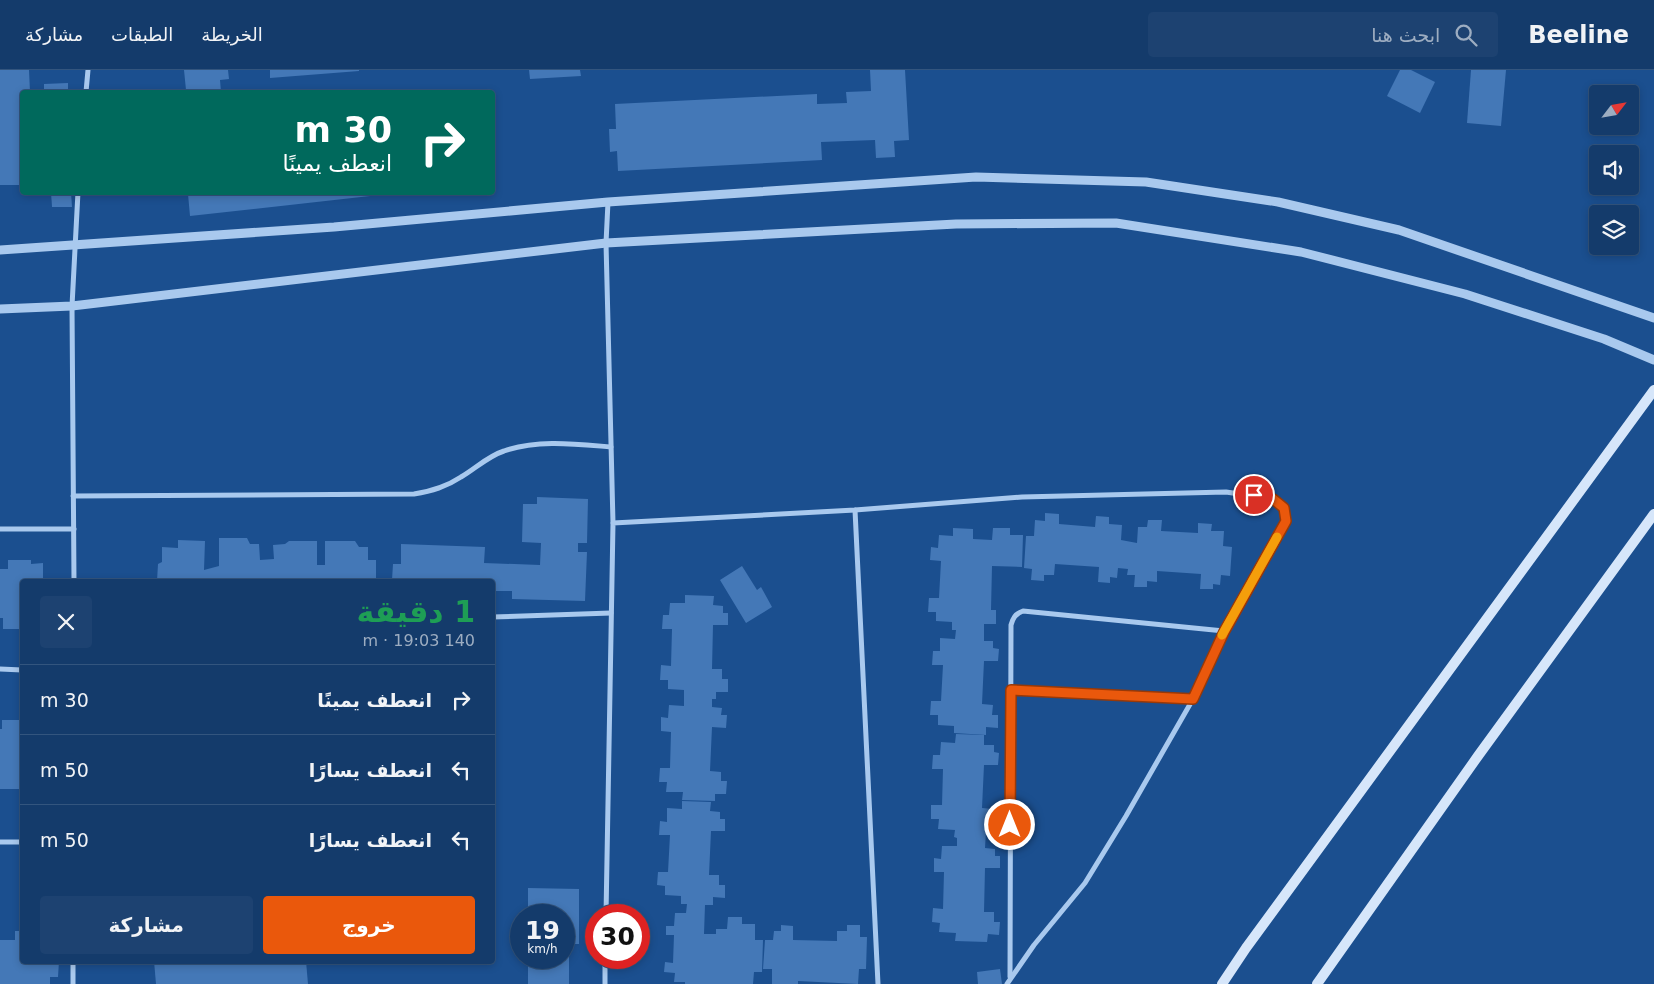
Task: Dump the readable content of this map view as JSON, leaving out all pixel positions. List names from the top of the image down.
{
  "north": "top right",
  "page": {
    "header": "Beeline",
    "search": "ابحث هنا",
    "nav": ["الخريطة", "الطبقات", "مشاركة"],
    "turn": ["30 m", "انعطف يمينًا"],
    "heading": ["1 دقيقة", "140 m · 19:03"],
    "list": [
      {
        "name": "انعطف يمينًا",
        "value": "30 m"
      },
      {
        "name": "انعطف يسارًا",
        "value": "50 m"
      },
      {
        "name": "انعطف يسارًا",
        "value": "50 m"
      }
    ],
    "buttons": ["خروج", "مشاركة"],
    "speed": "19 km/h",
    "limit": "30"
  }
}
